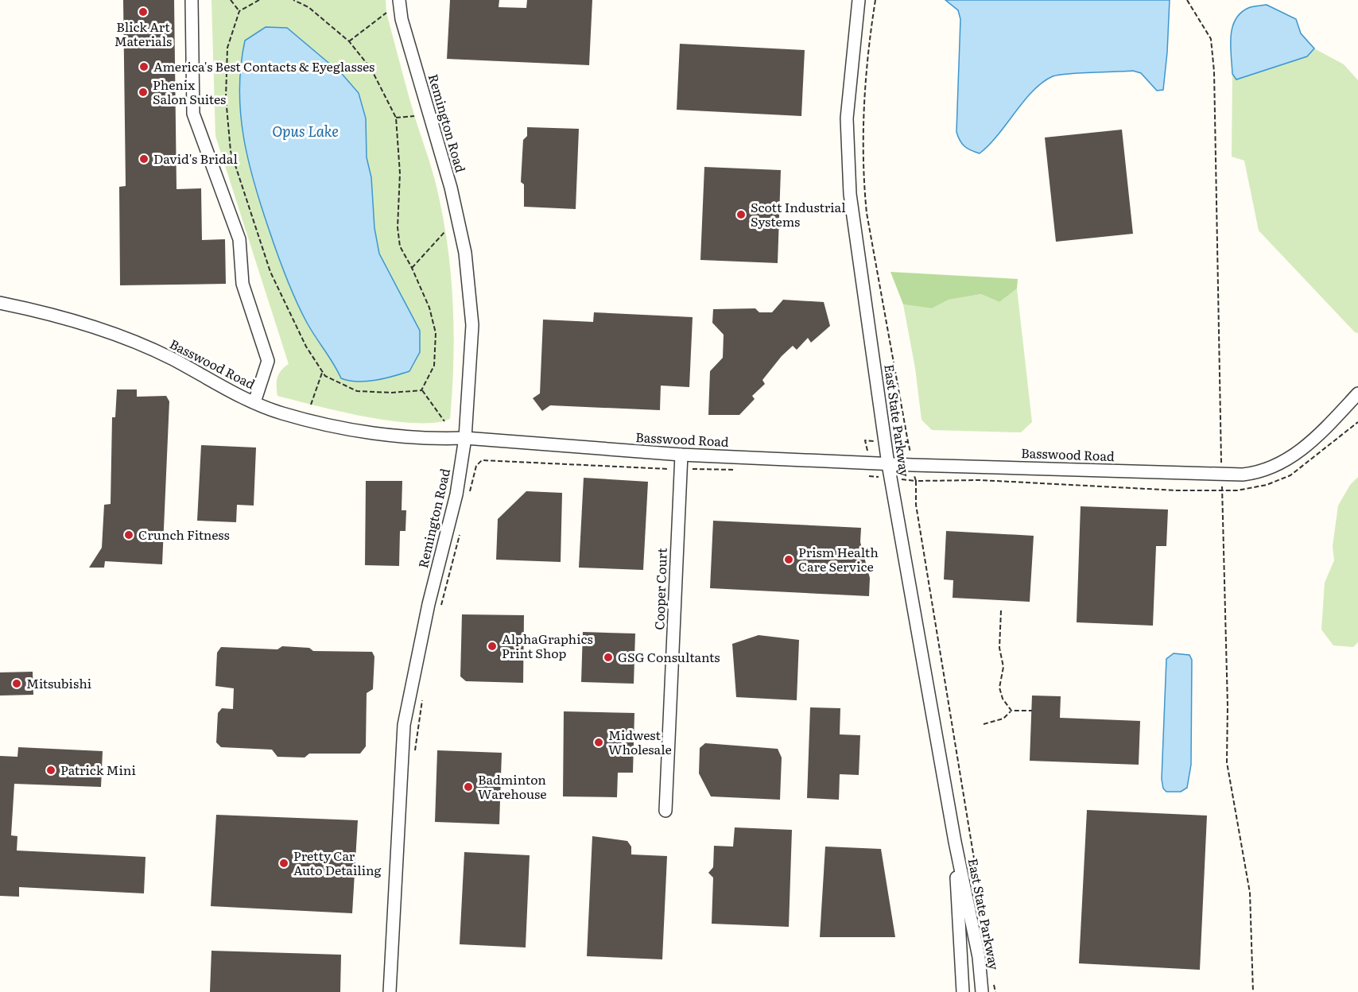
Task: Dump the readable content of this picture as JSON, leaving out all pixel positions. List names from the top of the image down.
{
  "streets": {
    "street": [
      "Remington Road",
      "Basswood Road",
      "East State Parkway",
      "Cooper Court"
    ]
  },
  "crossings": [
    ["Remington Road", "Basswood Road"],
    ["Basswood Road", "East State Parkway"],
    ["Basswood Road", "Cooper Court"]
  ],
  "water": ["Opus Lake"],
  "places": [
    "Blick Art Materials",
    "America's Best Contacts & Eyeglasses",
    "Phenix Salon Suites",
    "David's Bridal",
    "Scott Industrial Systems",
    "Crunch Fitness",
    "Prism Health Care Service",
    "AlphaGraphics Print Shop",
    "GSG Consultants",
    "Mitsubishi",
    "Midwest Wholesale",
    "Patrick Mini",
    "Badminton Warehouse",
    "Pretty Car Auto Detailing"
  ]
}
